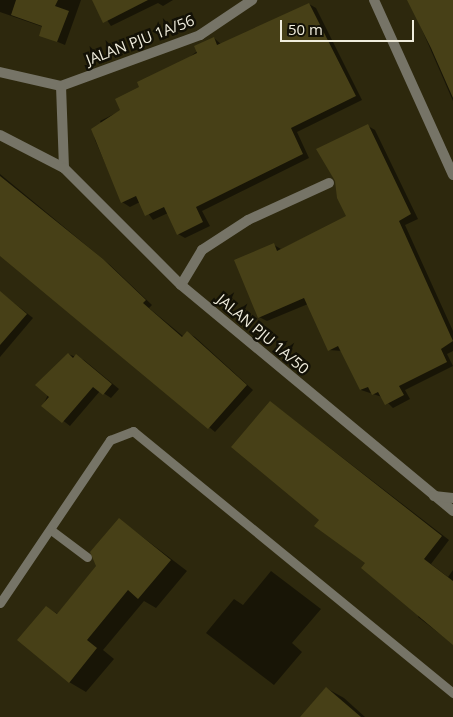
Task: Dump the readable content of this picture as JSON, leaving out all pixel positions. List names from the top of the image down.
{
  "streets": {
    "street": ["JALAN PJU 1A/56", "JALAN PJU 1A/50"]
  },
  "scale_bar": "50 m"
}
